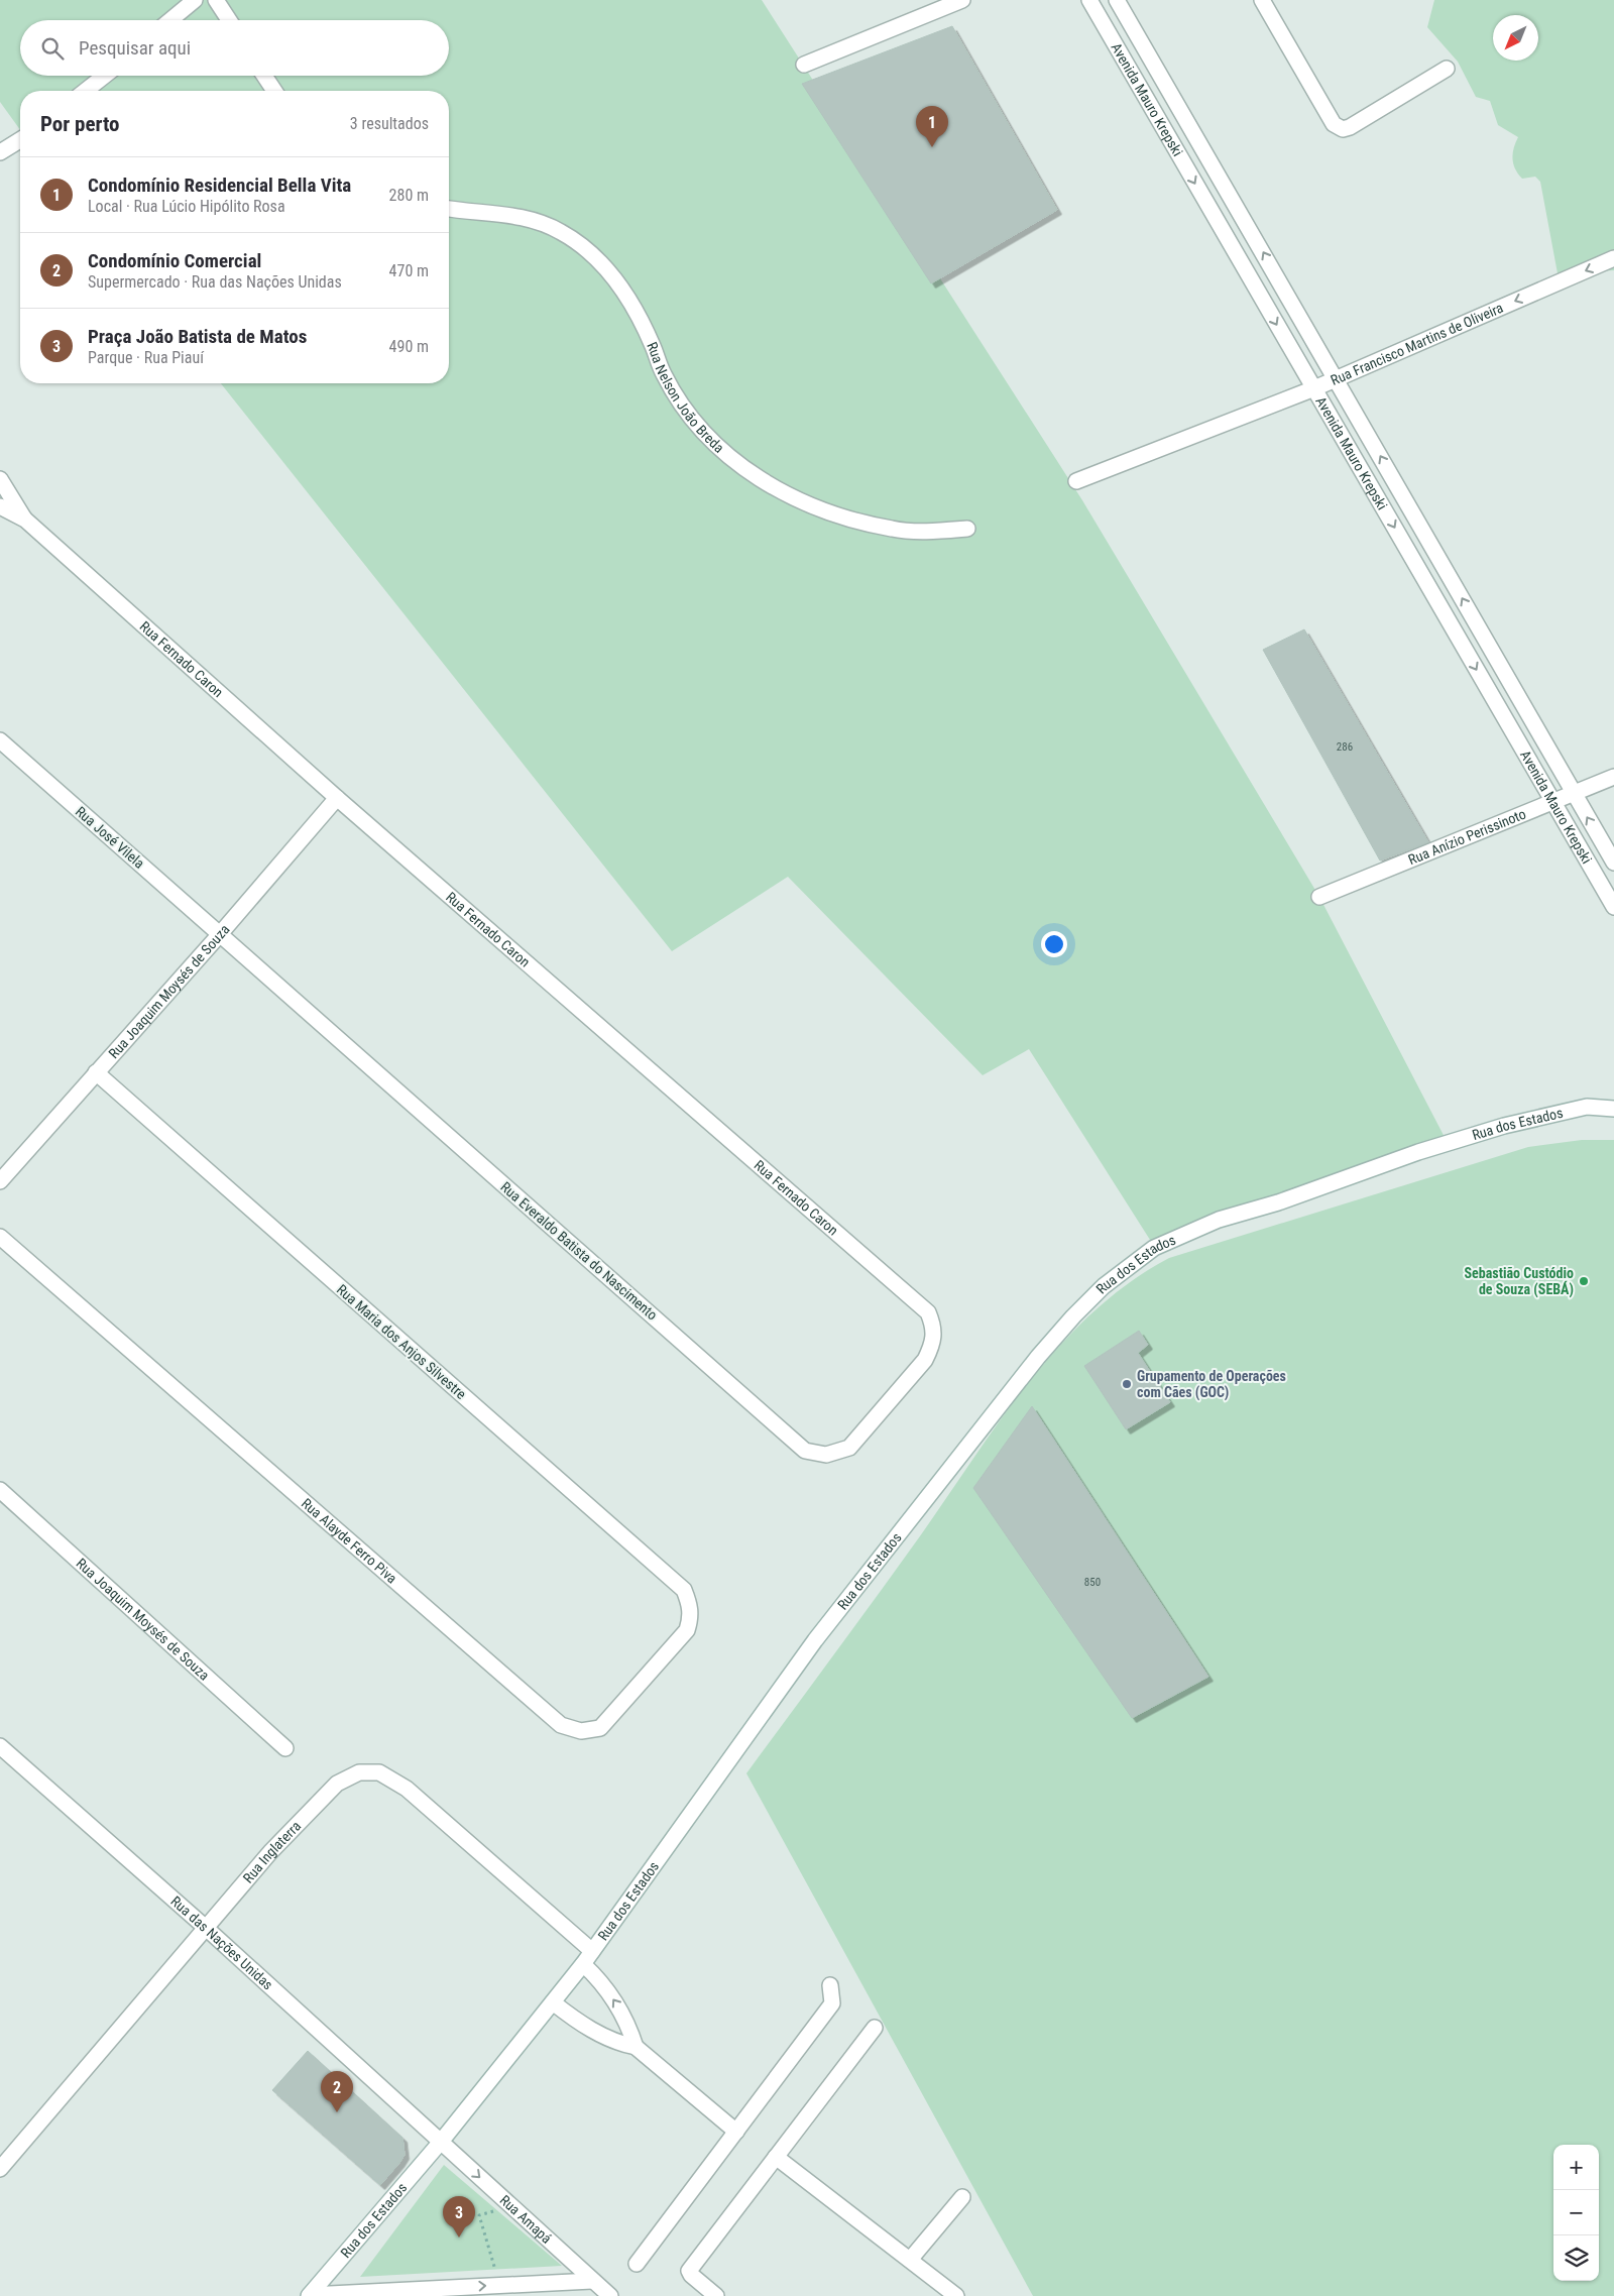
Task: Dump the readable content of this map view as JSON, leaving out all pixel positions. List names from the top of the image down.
{
  "streets": {
    "street": [
      "Avenida Mauro Krepski",
      "Rua Francisco Martins de Oliveira",
      "Rua Nelson João Breda",
      "Rua Fernado Caron",
      "Rua José Vilela",
      "Rua Anízio Perissinoto",
      "Rua Joaquim Moysés de Souza",
      "Rua dos Estados",
      "Rua Everaldo Batista do Nascimento",
      "Rua Maria dos Anjos Silvestre",
      "Rua Alayde Ferro Piva",
      "Rua Inglaterra",
      "Rua das Nações Unidas",
      "Rua Amapá"
    ]
  },
  "crossings": [
    ["Avenida Mauro Krepski", "Rua Francisco Martins de Oliveira"],
    ["Avenida Mauro Krepski", "Rua Anízio Perissinoto"],
    ["Rua Fernado Caron", "Rua Joaquim Moysés de Souza"],
    ["Rua Fernado Caron", "Rua Everaldo Batista do Nascimento"],
    ["Rua José Vilela", "Rua Joaquim Moysés de Souza"],
    ["Rua José Vilela", "Rua Everaldo Batista do Nascimento"],
    ["Rua Joaquim Moysés de Souza", "Rua Everaldo Batista do Nascimento"],
    ["Rua Joaquim Moysés de Souza", "Rua Maria dos Anjos Silvestre"],
    ["Rua dos Estados", "Rua Inglaterra"],
    ["Rua dos Estados", "Rua das Nações Unidas"],
    ["Rua dos Estados", "Rua Amapá"],
    ["Rua Maria dos Anjos Silvestre", "Rua Alayde Ferro Piva"],
    ["Rua Inglaterra", "Rua das Nações Unidas"],
    ["Rua das Nações Unidas", "Rua Amapá"]
  ],
  "one_way": ["Rua Francisco Martins de Oliveira", "Rua Amapá"],
  "places": ["Sebastião Custódio de Souza (SEBÁ)", "Grupamento de Operações com Cães (GOC)"],
  "house_numbers": ["286", "850"],
  "north": "bottom left",
  "page": {
    "search": "Pesquisar aqui",
    "heading": ["Por perto", "3 resultados"],
    "pins": ["1", "2", "3"],
    "list": [
      {
        "mark": "1",
        "name": "Condomínio Residencial Bella Vita",
        "note": "Local · Rua Lúcio Hipólito Rosa",
        "value": "280 m"
      },
      {
        "mark": "2",
        "name": "Condomínio Comercial",
        "note": "Supermercado · Rua das Nações Unidas",
        "value": "470 m"
      },
      {
        "mark": "3",
        "name": "Praça João Batista de Matos",
        "note": "Parque · Rua Piauí",
        "value": "490 m"
      }
    ],
    "map_buttons": ["+", "−"]
  }
}
